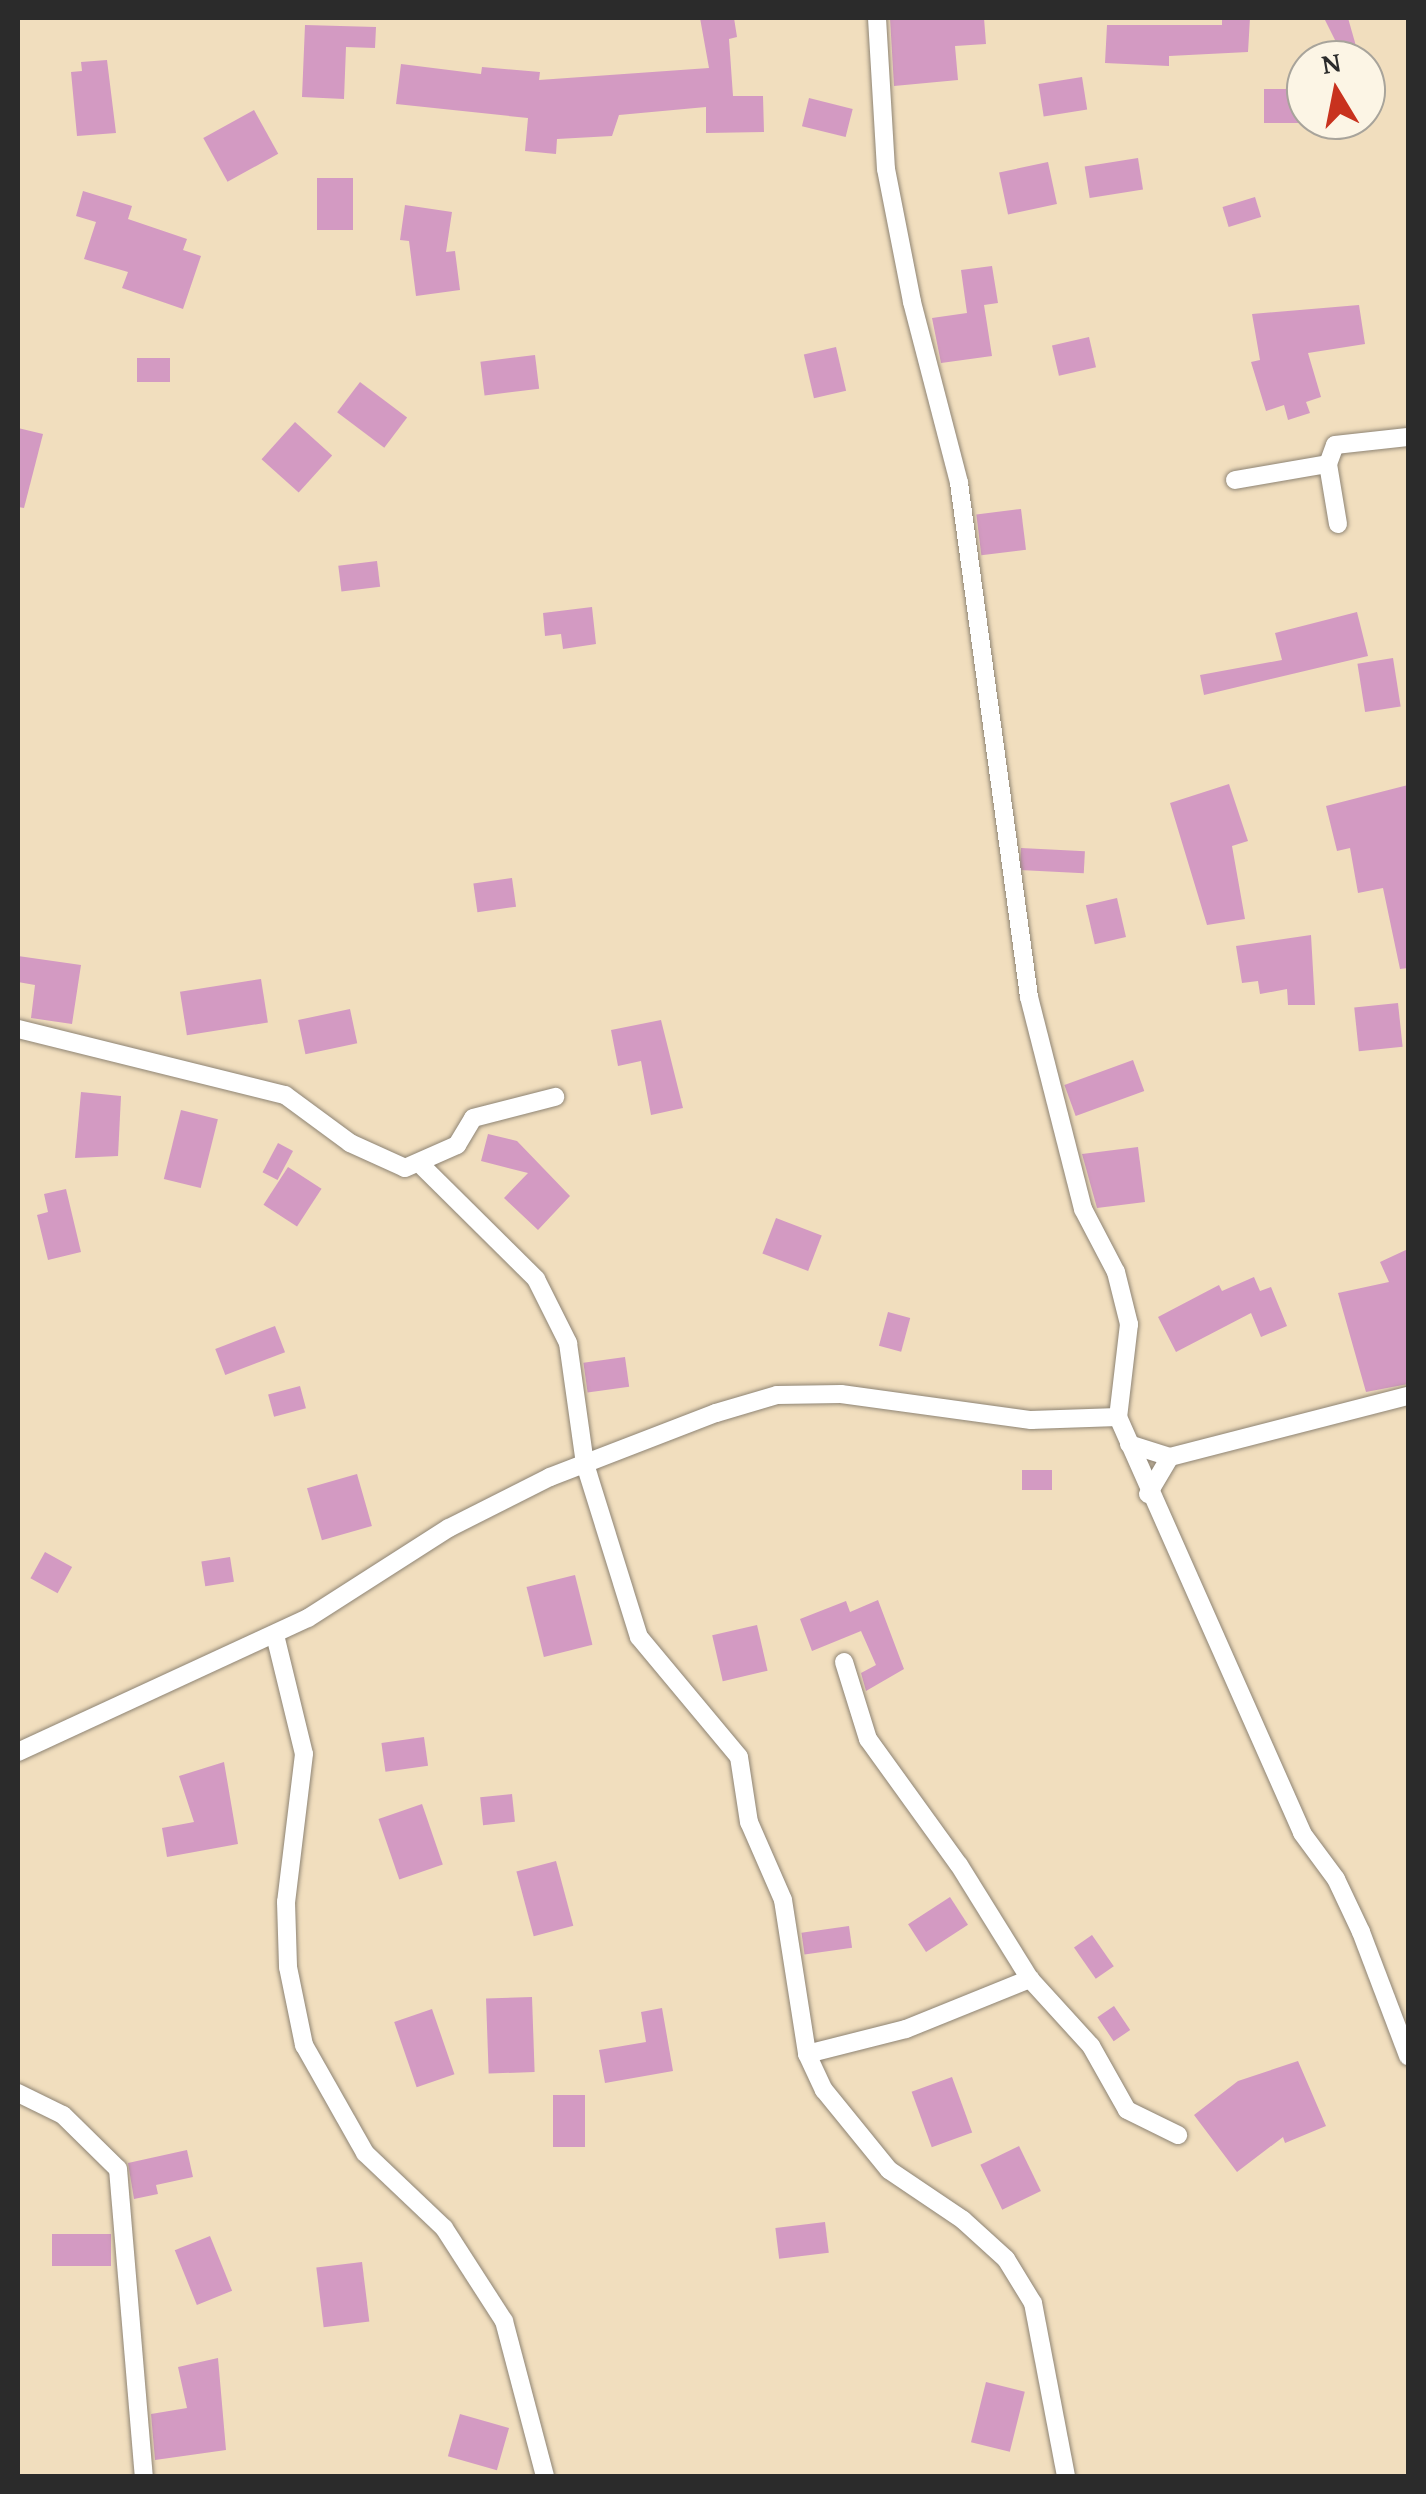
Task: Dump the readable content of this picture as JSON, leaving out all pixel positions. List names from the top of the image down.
{
  "north": "top"
}
